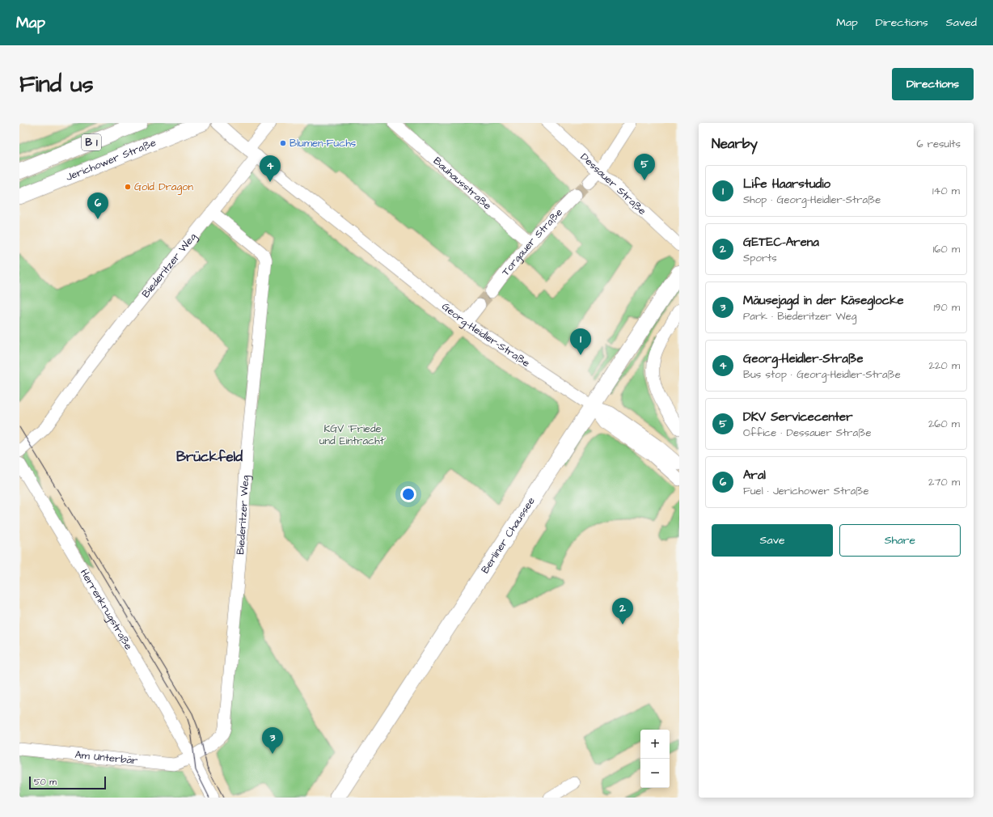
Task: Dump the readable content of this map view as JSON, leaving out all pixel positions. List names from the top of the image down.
{
  "streets": {
    "main road": ["B 1", "Jerichower Straße", "Berliner Chaussee"],
    "street": [
      "Bauhausstraße",
      "Dessauer Straße",
      "Torgauer Straße",
      "Biederitzer Weg",
      "Georg-Heidler-Straße",
      "Herrenkrugstraße",
      "Am Unterbär"
    ]
  },
  "crossings": [
    ["Bauhausstraße", "Torgauer Straße"],
    ["Biederitzer Weg", "Georg-Heidler-Straße"],
    ["Biederitzer Weg", "Herrenkrugstraße"],
    ["Biederitzer Weg", "Am Unterbär"],
    ["Georg-Heidler-Straße", "Berliner Chaussee"],
    ["Herrenkrugstraße", "Am Unterbär"]
  ],
  "districts": ["Brückfeld"],
  "parks": ["KGV 'Friede und Eintracht'"],
  "places": ["Blumen-Fuchs", "Gold Dragon"],
  "scale_bar": "50 m",
  "page": {
    "header": "Map",
    "nav": ["Map", "Directions", "Saved"],
    "buttons": [
      "Directions",
      ["Save", "Share"]
    ],
    "title": "Find us",
    "heading": ["Nearby", "6 results"],
    "pins": [
      "5",
      "4",
      "6",
      "1",
      "2",
      "3"
    ],
    "list": [
      {
        "mark": "1",
        "name": "Life Haarstudio",
        "note": "Shop · Georg-Heidler-Straße",
        "value": "140 m"
      },
      {
        "mark": "2",
        "name": "GETEC-Arena",
        "note": "Sports",
        "value": "160 m"
      },
      {
        "mark": "3",
        "name": "Mäusejagd in der Käseglocke",
        "note": "Park · Biederitzer Weg",
        "value": "190 m"
      },
      {
        "mark": "4",
        "name": "Georg-Heidler-Straße",
        "note": "Bus stop · Georg-Heidler-Straße",
        "value": "220 m"
      },
      {
        "mark": "5",
        "name": "DKV Servicecenter",
        "note": "Office · Dessauer Straße",
        "value": "260 m"
      },
      {
        "mark": "6",
        "name": "Aral",
        "note": "Fuel · Jerichower Straße",
        "value": "270 m"
      }
    ],
    "map_buttons": ["+", "−"],
    "scale": "50 m"
  }
}
